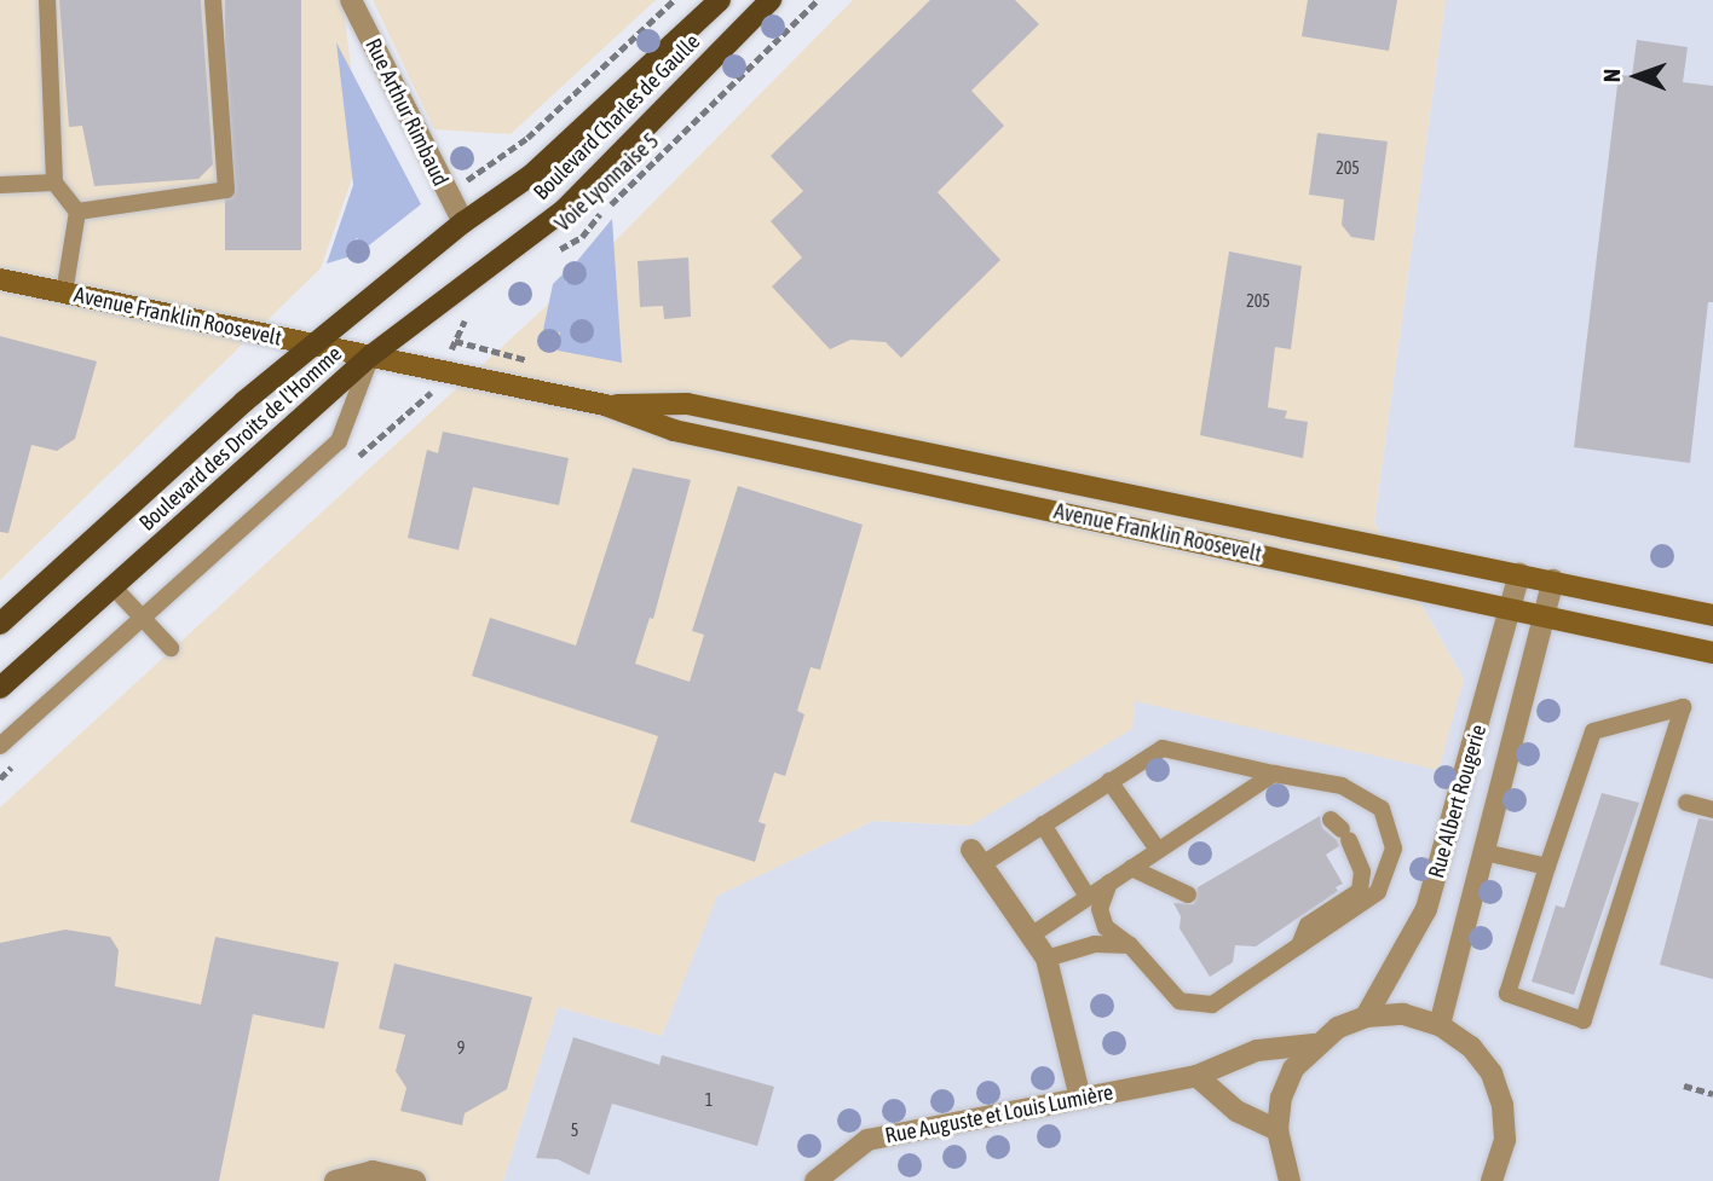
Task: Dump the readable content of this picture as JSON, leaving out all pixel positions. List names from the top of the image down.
{
  "streets": {
    "main road": ["Boulevard Charles de Gaulle", "Boulevard des Droits de l'Homme"],
    "street": [
      "Rue Arthur Rimbaud",
      "Avenue Franklin Roosevelt",
      "Rue Albert Rougerie",
      "Rue Auguste et Louis Lumière"
    ],
    "path": ["Voie Lyonnaise 5"]
  },
  "crossings": [
    ["Rue Arthur Rimbaud", "Boulevard Charles de Gaulle"],
    ["Boulevard Charles de Gaulle", "Avenue Franklin Roosevelt"],
    ["Boulevard Charles de Gaulle", "Boulevard des Droits de l'Homme"],
    ["Avenue Franklin Roosevelt", "Boulevard des Droits de l'Homme"],
    ["Avenue Franklin Roosevelt", "Rue Albert Rougerie"]
  ],
  "house_numbers": [
    "205",
    "205",
    "9",
    "1",
    "5"
  ],
  "north": "left"
}
